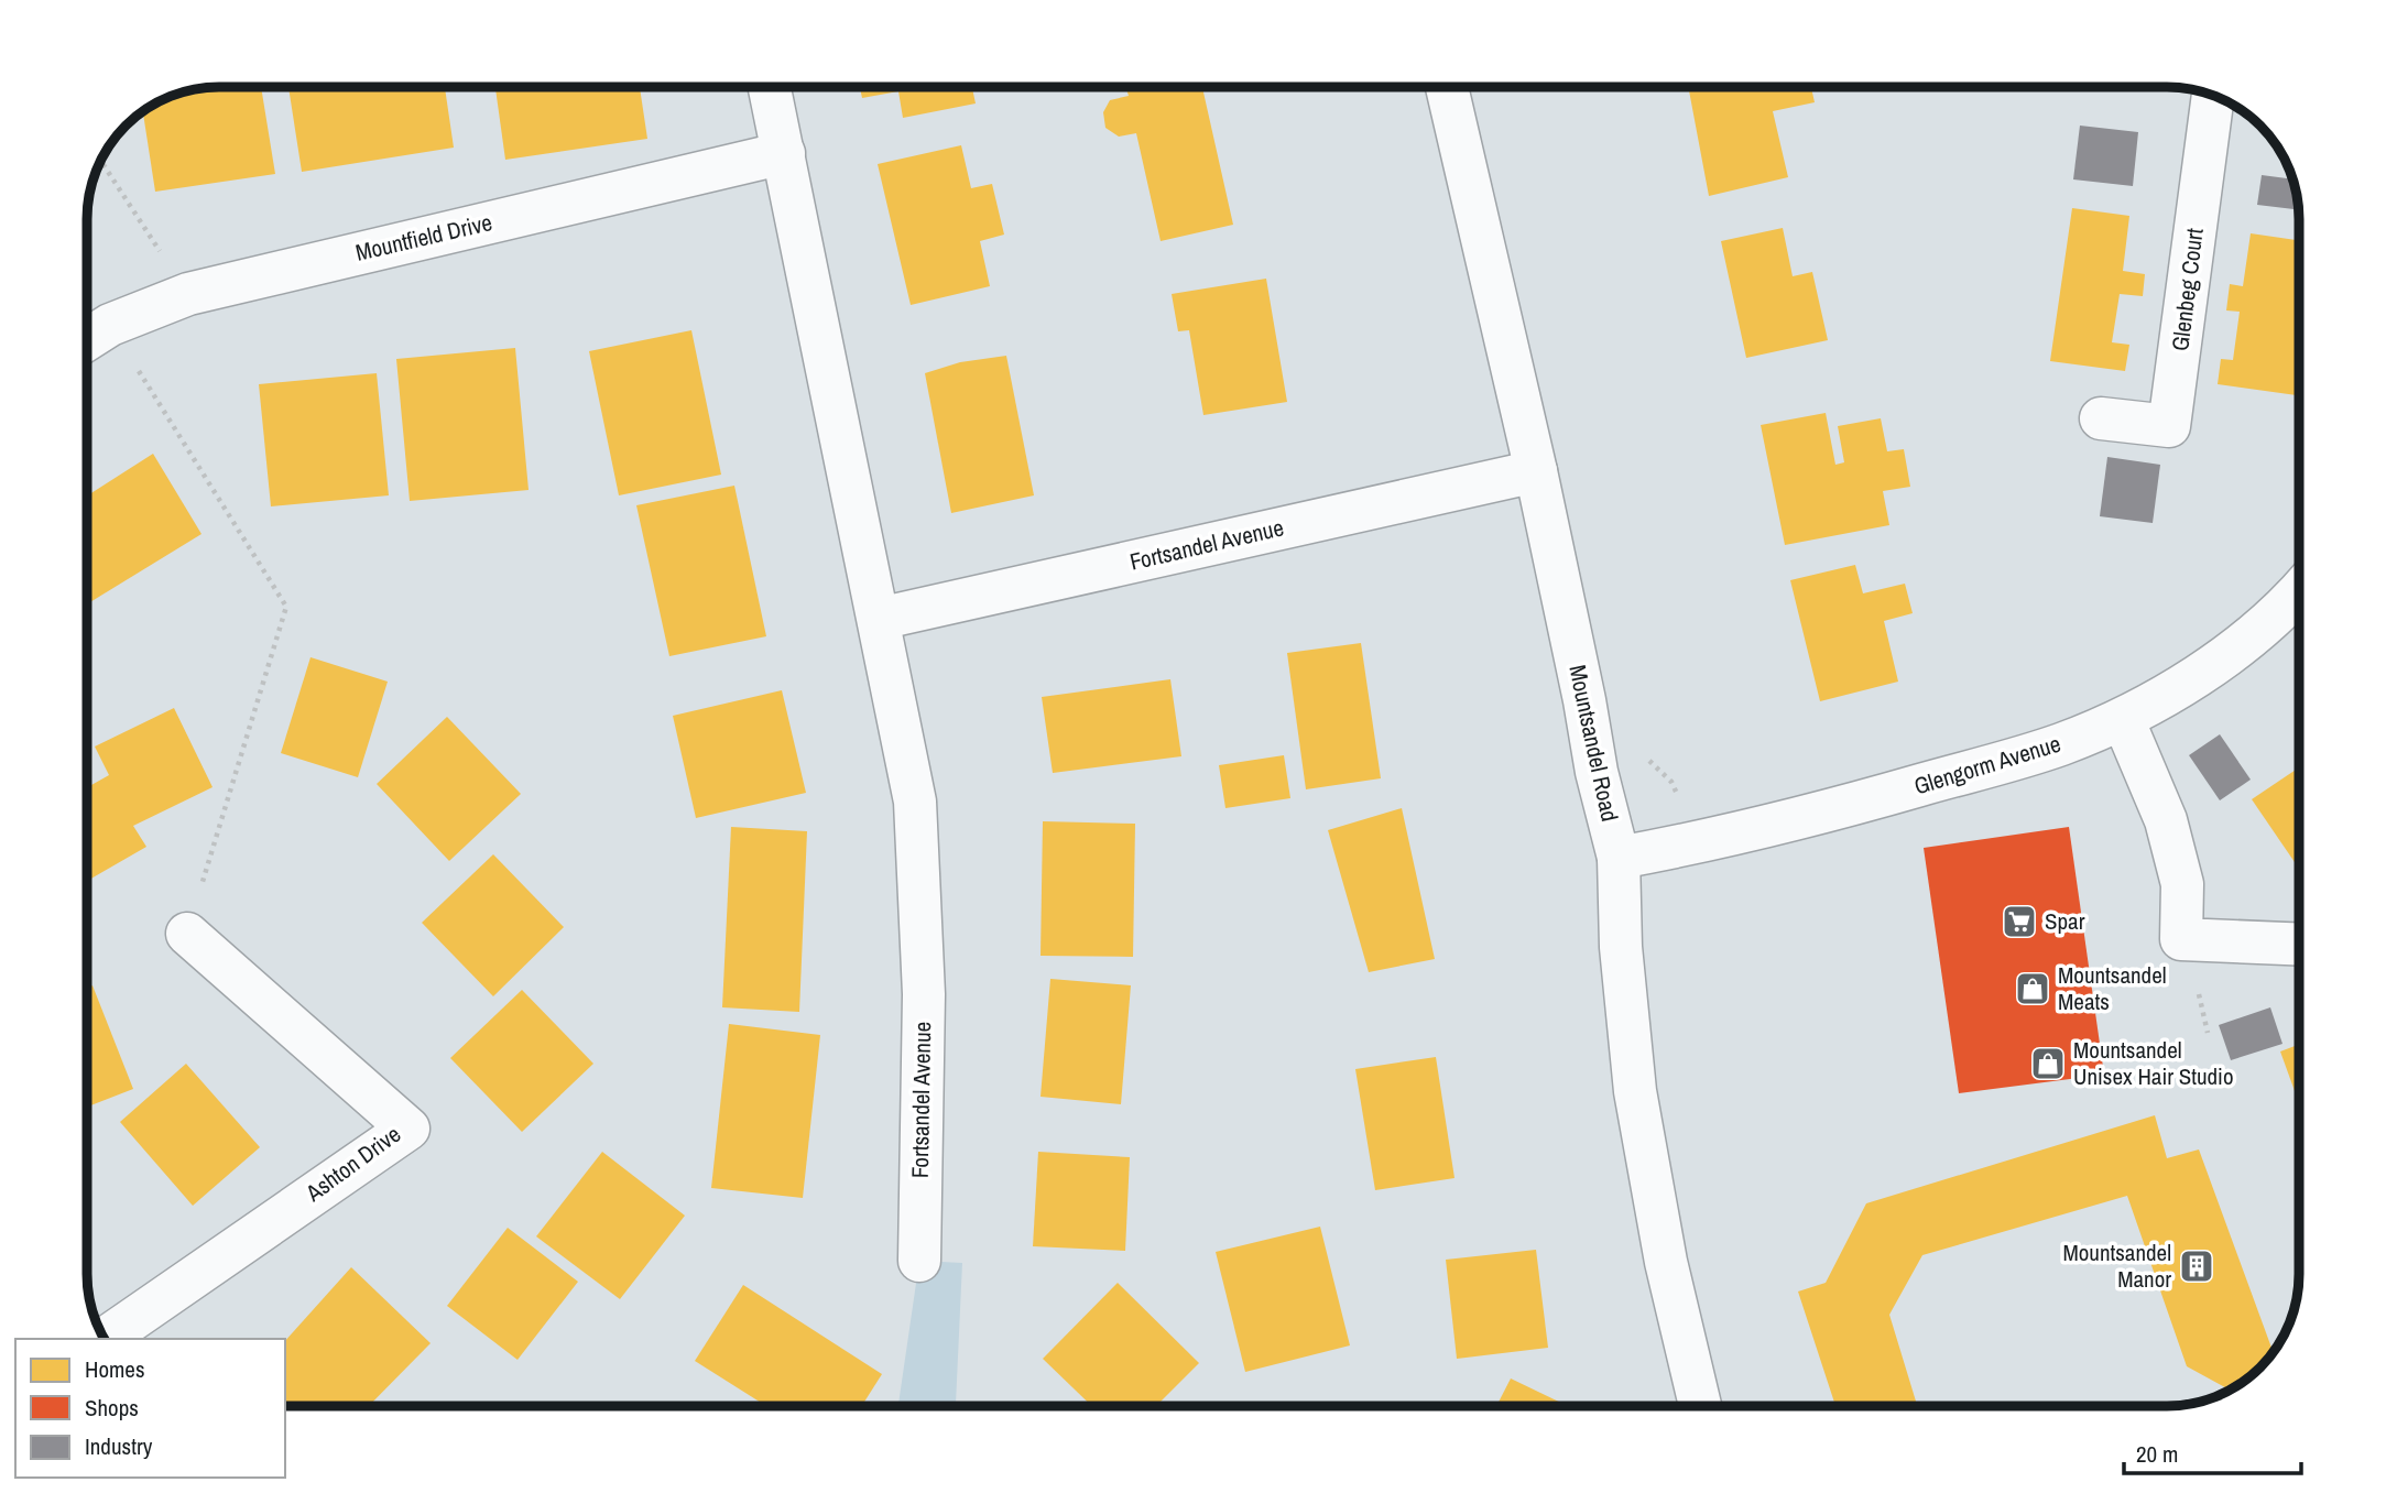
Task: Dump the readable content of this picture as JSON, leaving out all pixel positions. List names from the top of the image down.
{
  "streets": {
    "street": [
      "Mountfield Drive",
      "Glenbeg Court",
      "Fortsandel Avenue",
      "Mountsandel Road",
      "Glengorm Avenue",
      "Ashton Drive"
    ]
  },
  "crossings": [
    ["Mountfield Drive", "Fortsandel Avenue"],
    ["Fortsandel Avenue", "Mountsandel Road"],
    ["Mountsandel Road", "Glengorm Avenue"]
  ],
  "places": {
    "supermarket": ["Spar"],
    "shop": ["Mountsandel Meats", "Mountsandel Unisex Hair Studio"],
    "building": ["Mountsandel Manor"]
  },
  "legend": ["Homes", "Shops", "Industry"],
  "scale_bar": "20 m"
}
